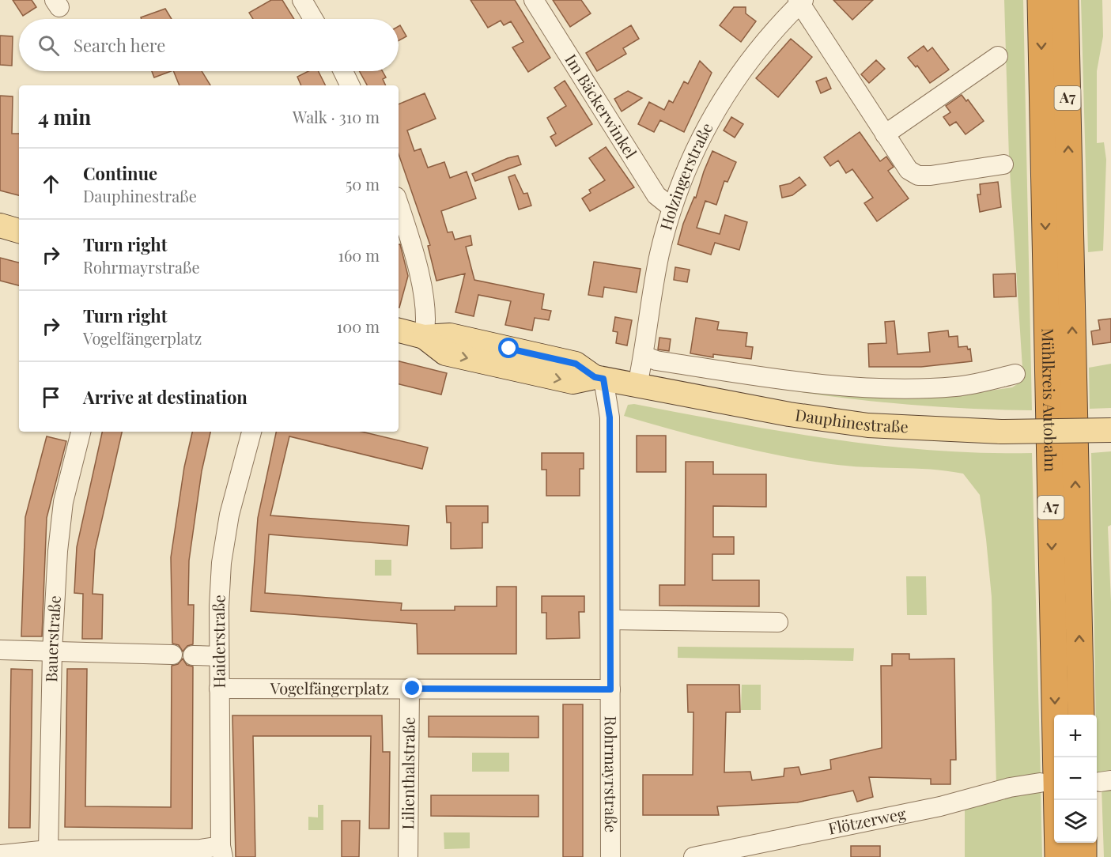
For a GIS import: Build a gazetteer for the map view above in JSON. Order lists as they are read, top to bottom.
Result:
{
  "streets": {
    "highway": ["A7", "Mühlkreis Autobahn"],
    "main road": ["Dauphinestraße"],
    "street": [
      "Im Bäckerwinkel",
      "Holzingerstraße",
      "Bauerstraße",
      "Haiderstraße",
      "Vogelfängerplatz",
      "Lilienthalstraße",
      "Rohrmayrstraße",
      "Flötzerweg"
    ]
  },
  "crossings": [
    ["Im Bäckerwinkel", "Holzingerstraße"],
    ["Holzingerstraße", "Dauphinestraße"],
    ["Dauphinestraße", "Rohrmayrstraße"],
    ["Haiderstraße", "Vogelfängerplatz"],
    ["Vogelfängerplatz", "Lilienthalstraße"],
    ["Vogelfängerplatz", "Rohrmayrstraße"]
  ],
  "page": {
    "search": "Search here",
    "heading": ["4 min", "Walk · 310 m"],
    "list": [
      ["Continue", "Dauphinestraße", "50 m"],
      ["Turn right", "Rohrmayrstraße", "160 m"],
      ["Turn right", "Vogelfängerplatz", "100 m"],
      "Arrive at destination"
    ],
    "map_buttons": ["+", "−"]
  }
}
